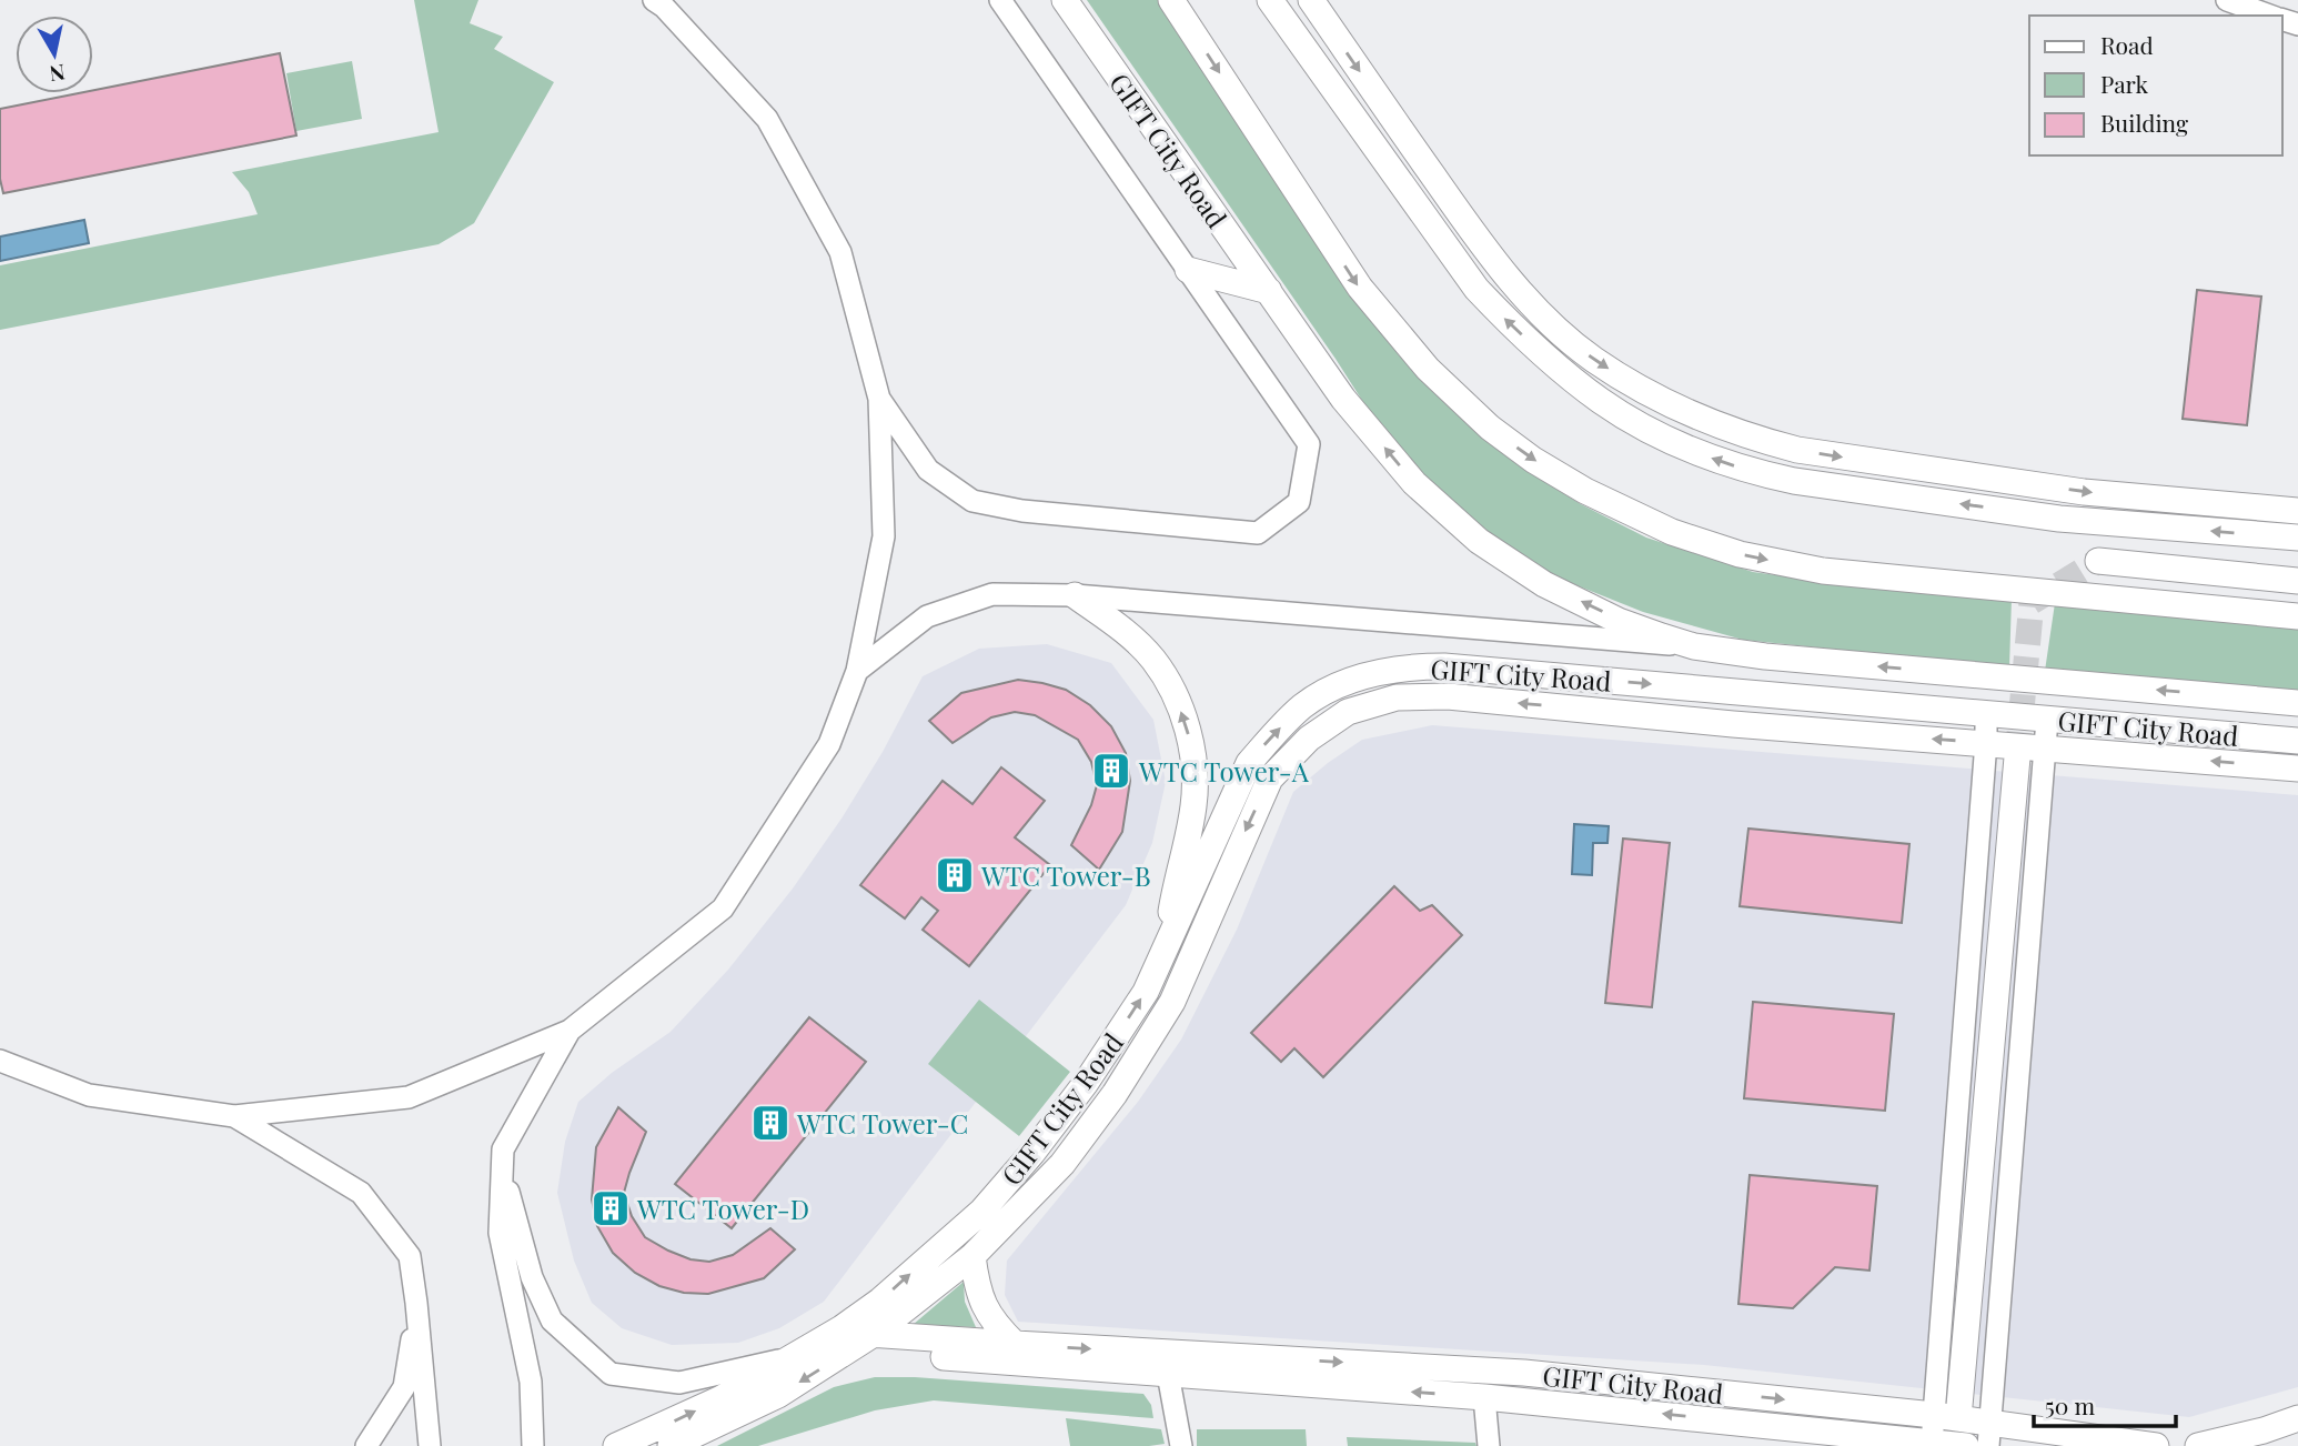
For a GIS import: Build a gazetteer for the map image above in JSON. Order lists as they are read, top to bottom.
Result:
{
  "streets": {
    "street": ["GIFT City Road"]
  },
  "places": {
    "building": [
      "WTC Tower-A",
      "WTC Tower-B",
      "WTC Tower-C",
      "WTC Tower-D"
    ]
  },
  "legend": ["Road", "Park", "Building"],
  "scale_bar": "50 m",
  "north": "bottom"
}
